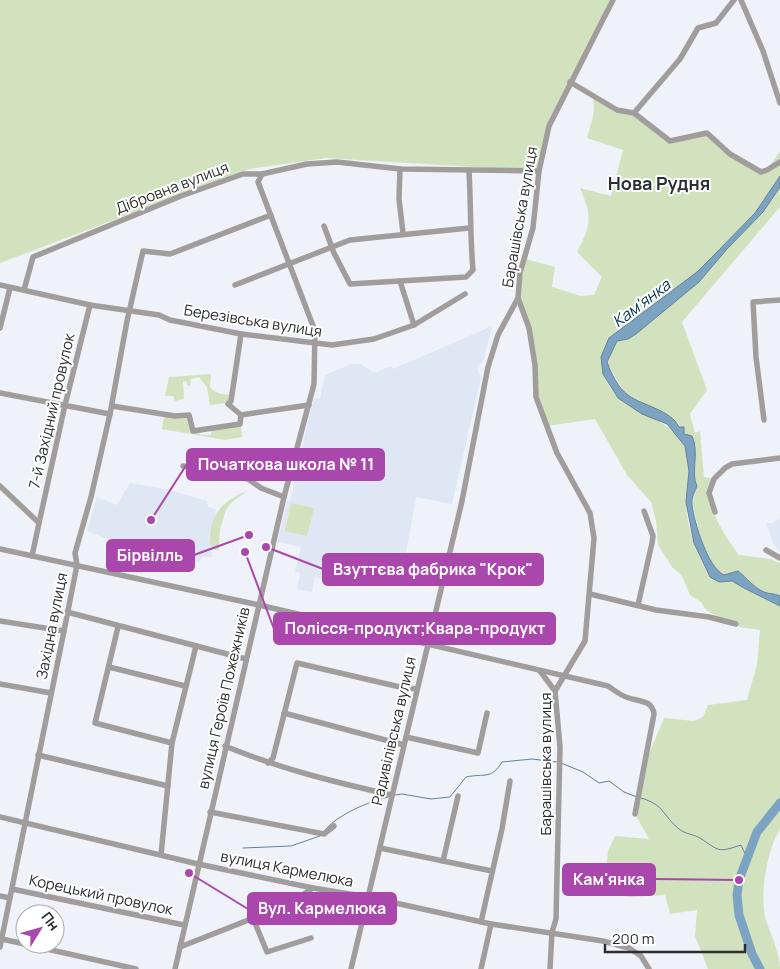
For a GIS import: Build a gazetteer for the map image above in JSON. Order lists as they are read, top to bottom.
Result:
{
  "streets": {
    "street": [
      "Дібровна вулиця",
      "Барашівська вулиця",
      "Березівська вулиця",
      "7-й Західний провулок",
      "Західна вулиця",
      "вулиця Героїв Пожежників",
      "Радивілівська вулиця",
      "вулиця Кармелюка",
      "Корецький провулок"
    ]
  },
  "crossings": [
    ["Дібровна вулиця", "Барашівська вулиця"],
    ["Дібровна вулиця", "Березівська вулиця"],
    ["Дібровна вулиця", "вулиця Героїв Пожежників"],
    ["Барашівська вулиця", "Радивілівська вулиця"],
    ["Барашівська вулиця", "вулиця Кармелюка"],
    ["Березівська вулиця", "7-й Західний провулок"],
    ["Березівська вулиця", "Західна вулиця"],
    ["Березівська вулиця", "вулиця Героїв Пожежників"],
    ["Західна вулиця", "вулиця Героїв Пожежників"],
    ["Західна вулиця", "вулиця Кармелюка"],
    ["Західна вулиця", "Корецький провулок"],
    ["вулиця Героїв Пожежників", "вулиця Кармелюка"],
    ["вулиця Героїв Пожежників", "Корецький провулок"],
    ["Радивілівська вулиця", "вулиця Кармелюка"]
  ],
  "districts": ["Нова Рудня"],
  "water": ["Кам'янка"],
  "places": [
    "Початкова школа № 11",
    "Бірвілль",
    "Взуттєва фабрика \"Крок\"",
    "Полісся-продукт;Квара-продукт",
    "Вул. Кармелюка",
    "Кам'янка"
  ],
  "scale_bar": "200 m",
  "north": "top right"
}
